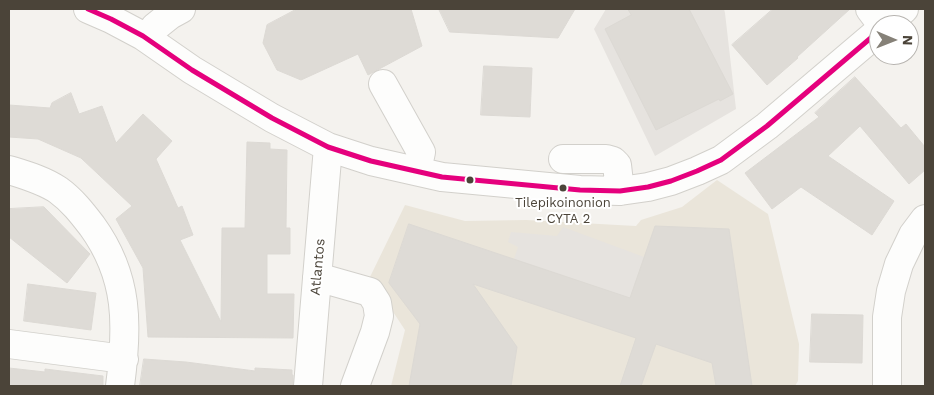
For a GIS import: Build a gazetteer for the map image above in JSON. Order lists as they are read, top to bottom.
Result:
{
  "streets": {
    "street": ["Atlantos"]
  },
  "places": ["Tilepikoinonion - CYTA 2"],
  "north": "right"
}
